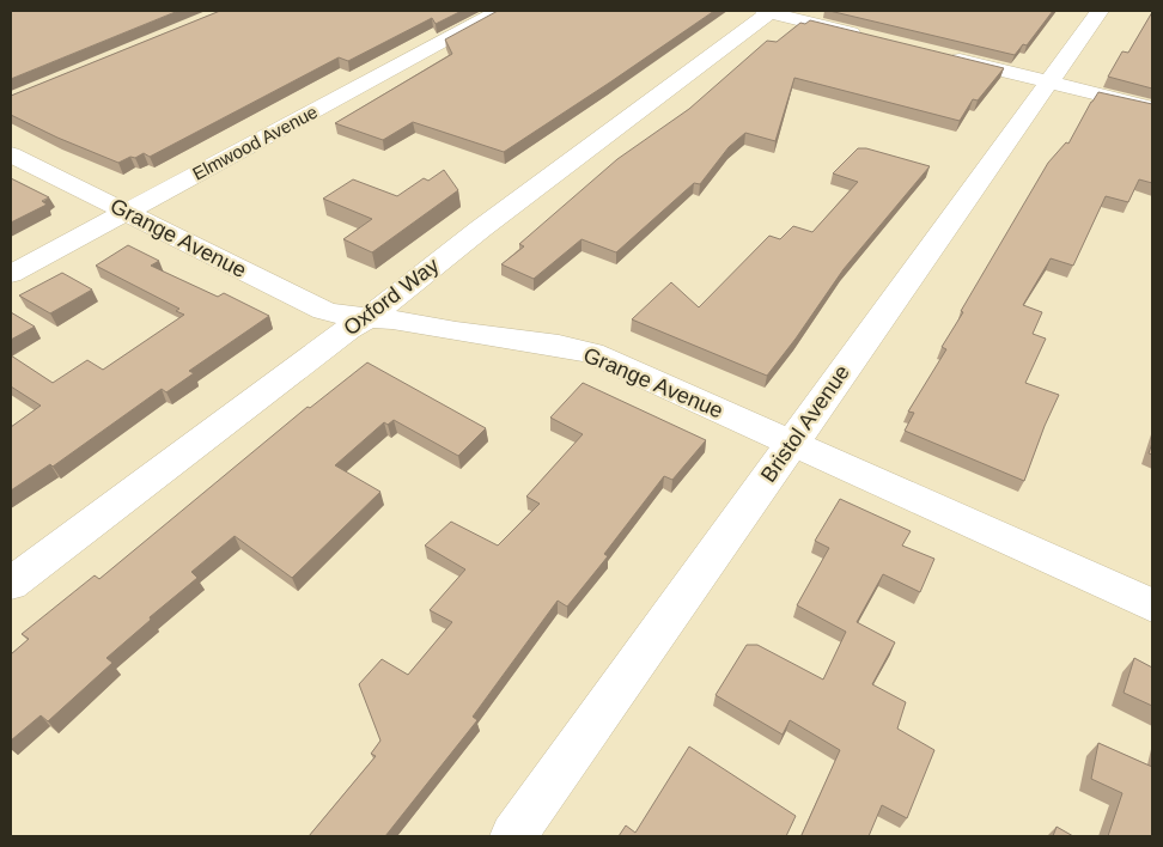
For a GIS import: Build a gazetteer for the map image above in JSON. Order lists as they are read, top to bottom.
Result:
{
  "streets": {
    "street": [
      "Elmwood Avenue",
      "Grange Avenue",
      "Oxford Way",
      "Bristol Avenue"
    ]
  },
  "crossings": [
    ["Elmwood Avenue", "Grange Avenue"],
    ["Grange Avenue", "Oxford Way"],
    ["Grange Avenue", "Bristol Avenue"]
  ]
}
